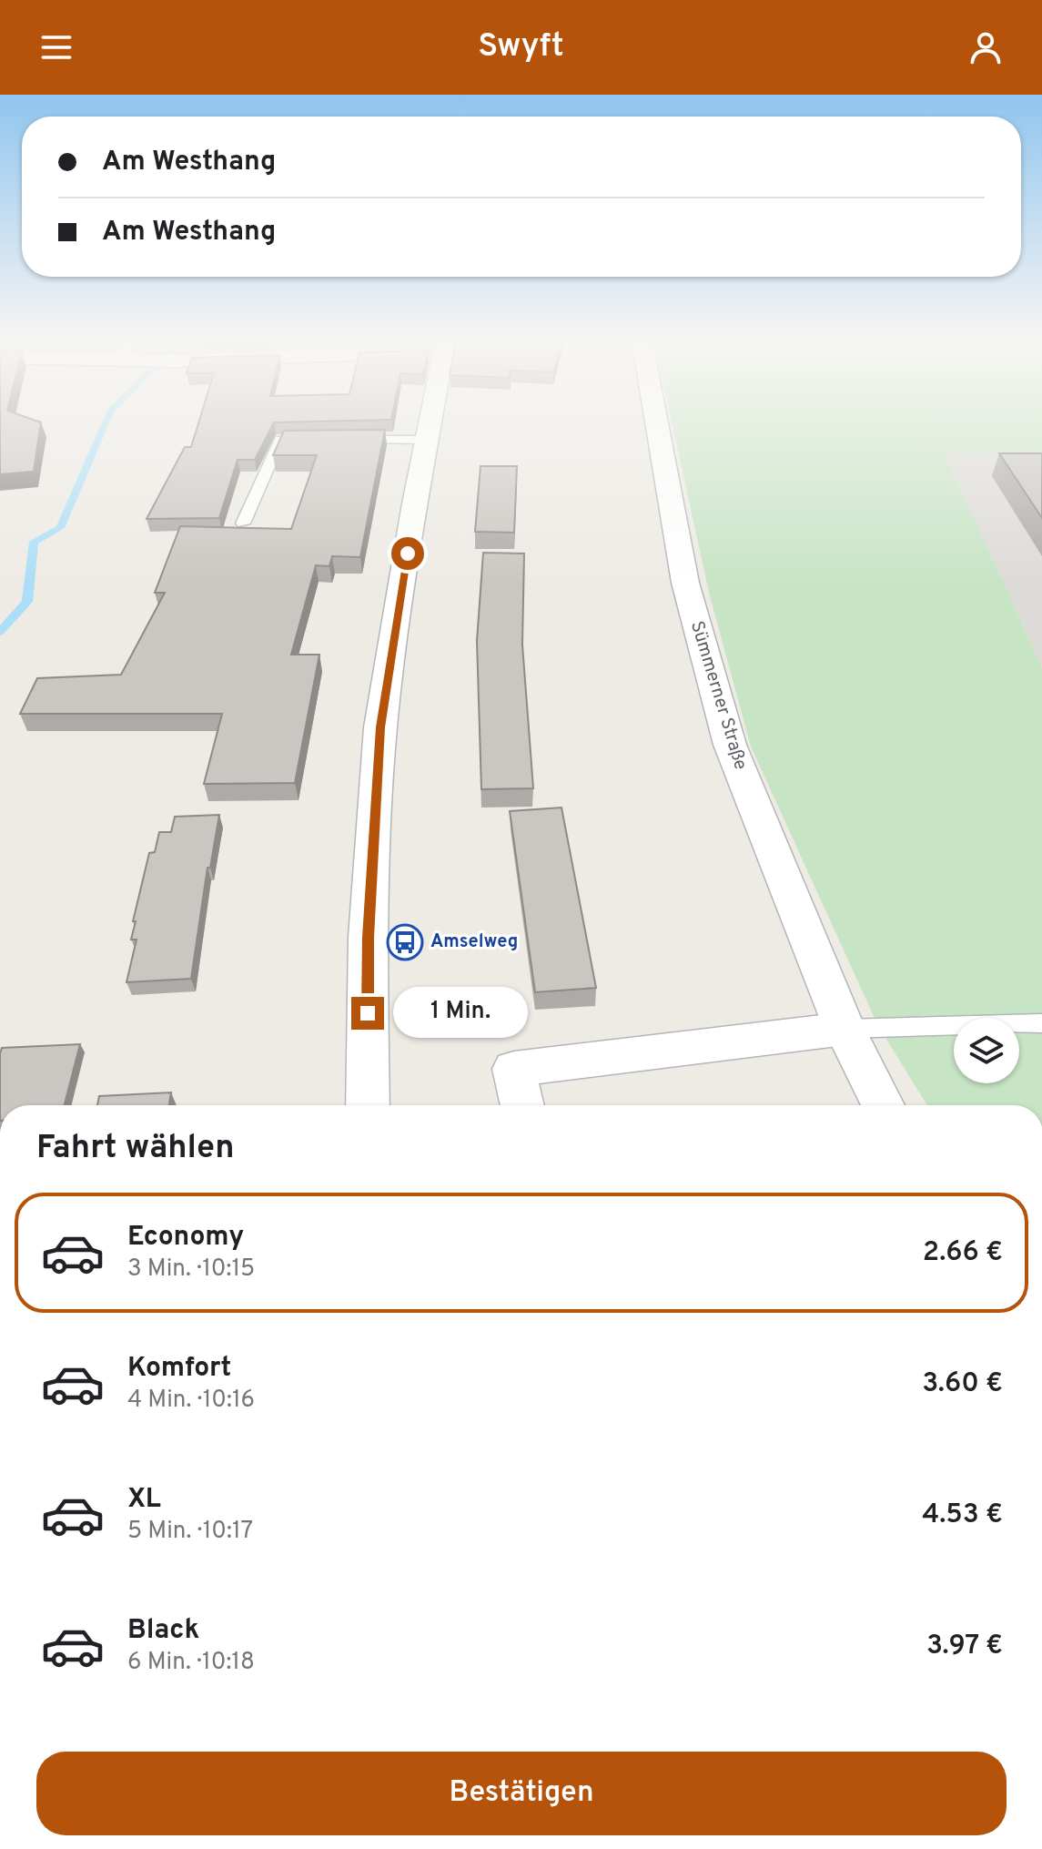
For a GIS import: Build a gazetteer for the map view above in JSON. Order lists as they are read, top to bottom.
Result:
{
  "streets": {
    "street": ["Sümmerner Straße"]
  },
  "places": {
    "bus stop": ["Amselweg"]
  },
  "page": {
    "header": "Swyft",
    "banner": ["Am Westhang", "Am Westhang"],
    "bubble": "1 Min.",
    "heading": "Fahrt wählen",
    "list": [
      {
        "name": "Economy",
        "note": "3 Min. · 10:15",
        "value": "2.66 €"
      },
      {
        "name": "Komfort",
        "note": "4 Min. · 10:16",
        "value": "3.60 €"
      },
      {
        "name": "XL",
        "note": "5 Min. · 10:17",
        "value": "4.53 €"
      },
      {
        "name": "Black",
        "note": "6 Min. · 10:18",
        "value": "3.97 €"
      }
    ],
    "buttons": "Bestätigen"
  }
}
